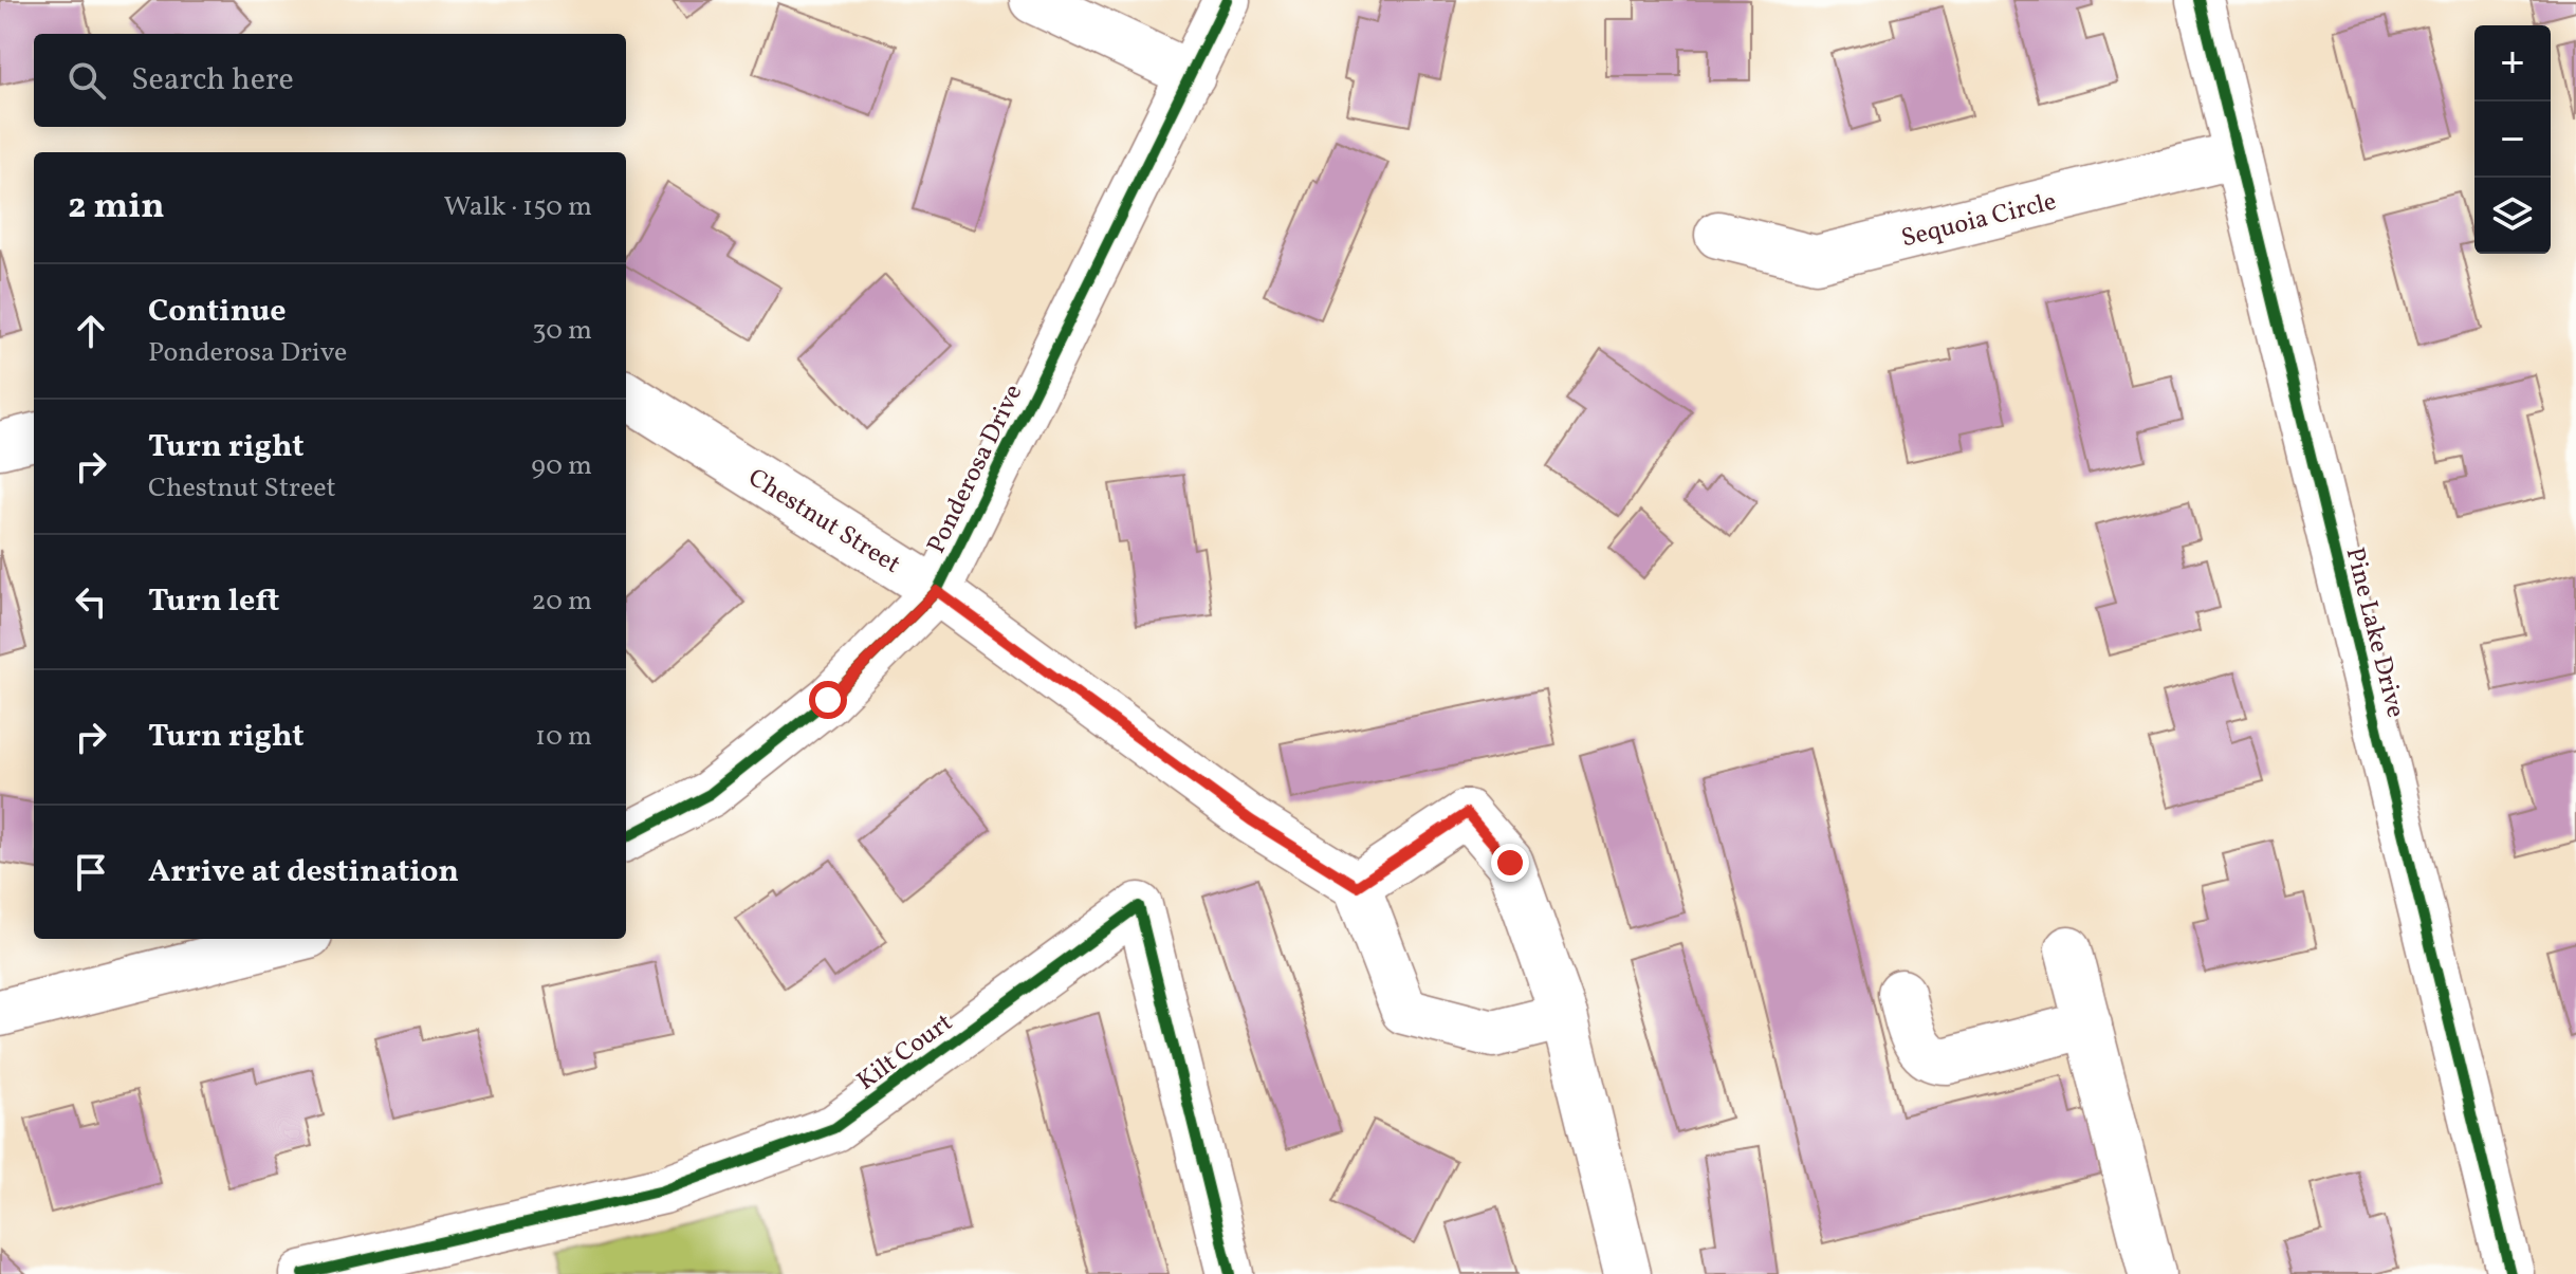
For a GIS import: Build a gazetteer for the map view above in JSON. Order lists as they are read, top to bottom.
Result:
{
  "streets": {
    "street": [
      "Sequoia Circle",
      "Ponderosa Drive",
      "Chestnut Street",
      "Pine Lake Drive",
      "Kilt Court"
    ]
  },
  "crossings": [
    ["Sequoia Circle", "Pine Lake Drive"],
    ["Ponderosa Drive", "Chestnut Street"]
  ],
  "page": {
    "map_buttons": ["+", "−"],
    "search": "Search here",
    "heading": ["2 min", "Walk · 150 m"],
    "list": [
      ["Continue", "Ponderosa Drive", "30 m"],
      ["Turn right", "Chestnut Street", "90 m"],
      ["Turn left", "20 m"],
      ["Turn right", "10 m"],
      "Arrive at destination"
    ]
  }
}
